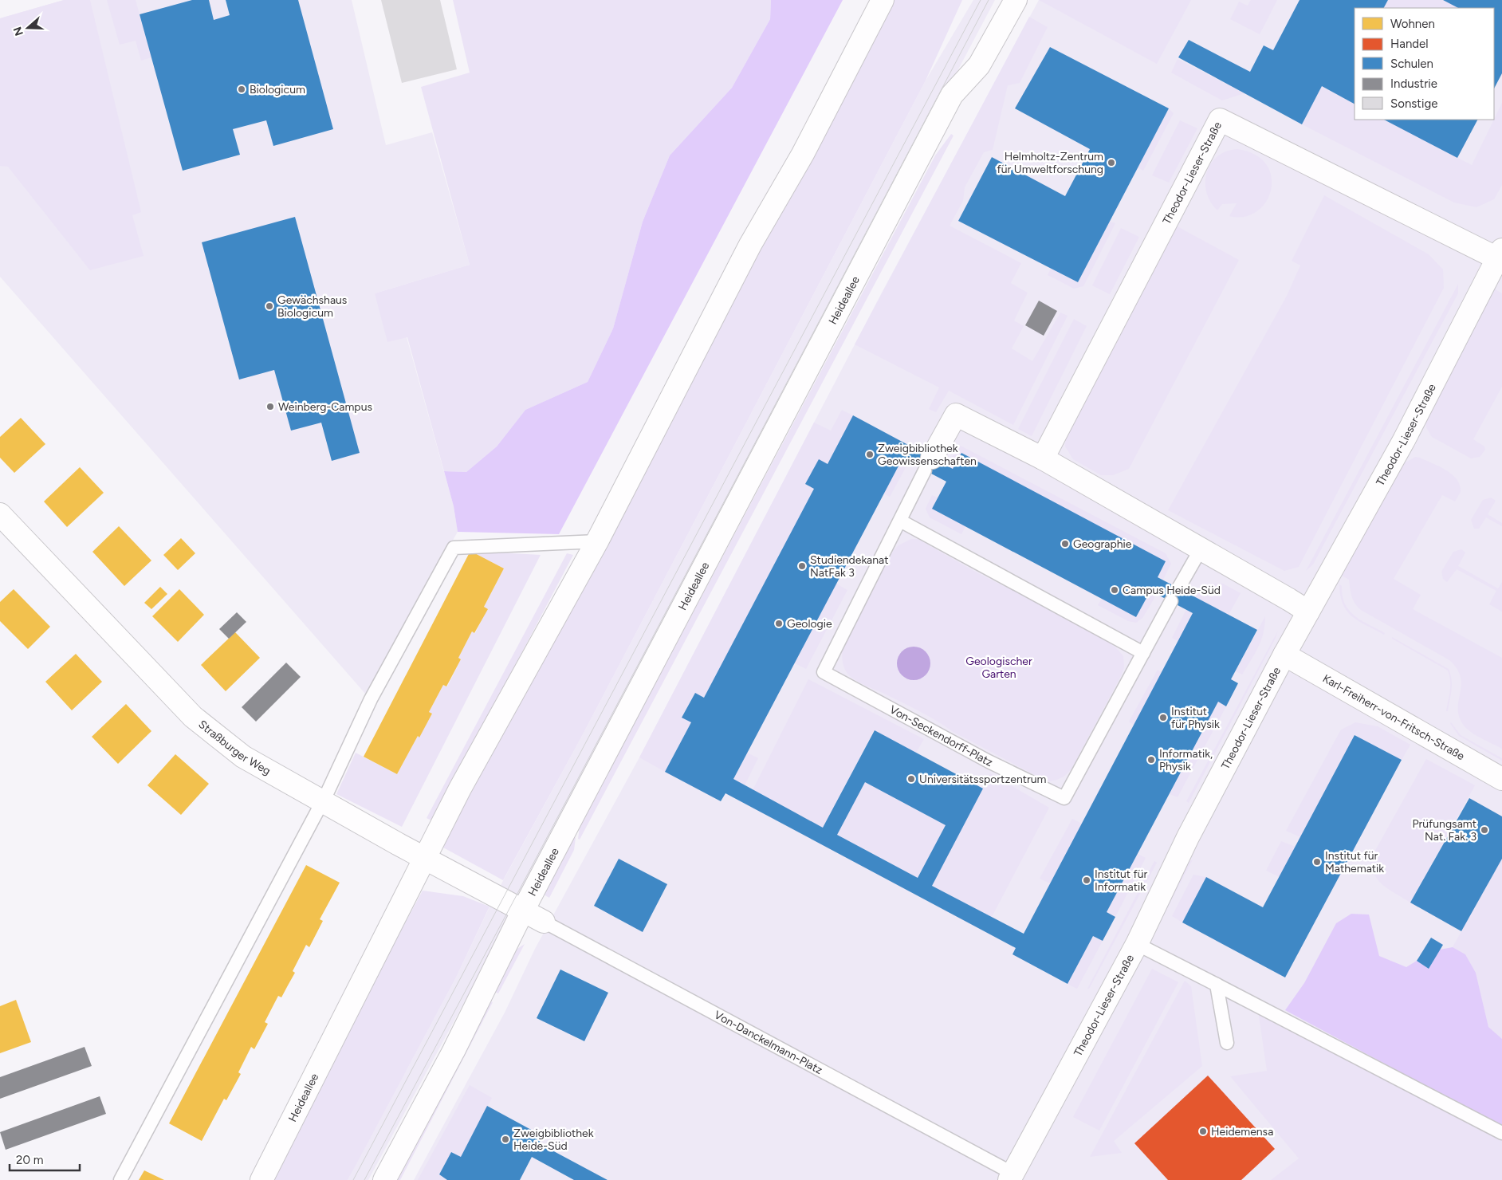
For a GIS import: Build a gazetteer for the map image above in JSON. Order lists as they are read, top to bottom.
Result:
{
  "streets": {
    "street": [
      "Theodor-Lieser-Straße",
      "Heideallee",
      "Karl-Freiherr-von-Fritsch-Straße",
      "Von-Seckendorff-Platz",
      "Straßburger Weg",
      "Von-Danckelmann-Platz"
    ]
  },
  "crossings": [
    ["Theodor-Lieser-Straße", "Karl-Freiherr-von-Fritsch-Straße"],
    ["Theodor-Lieser-Straße", "Von-Seckendorff-Platz"],
    ["Theodor-Lieser-Straße", "Von-Danckelmann-Platz"],
    ["Heideallee", "Straßburger Weg"],
    ["Heideallee", "Von-Danckelmann-Platz"],
    ["Straßburger Weg", "Von-Danckelmann-Platz"]
  ],
  "parks": ["Geologischer Garten"],
  "places": [
    "Biologicum",
    "Helmholtz-Zentrum für Umweltforschung",
    "Gewächshaus Biologicum",
    "Weinberg-Campus",
    "Zweigbibliothek Geowissenschaften",
    "Geographie",
    "Studiendekanat NatFak 3",
    "Campus Heide-Süd",
    "Geologie",
    "Institut für Physik",
    "Informatik, Physik",
    "Universitätssportzentrum",
    "Prüfungsamt Nat. Fak. 3",
    "Institut für Mathematik",
    "Institut für Informatik",
    "Heidemensa",
    "Zweigbibliothek Heide-Süd"
  ],
  "legend": [
    "Wohnen",
    "Handel",
    "Schulen",
    "Industrie",
    "Sonstige"
  ],
  "scale_bar": "20 m",
  "north": "left"
}
